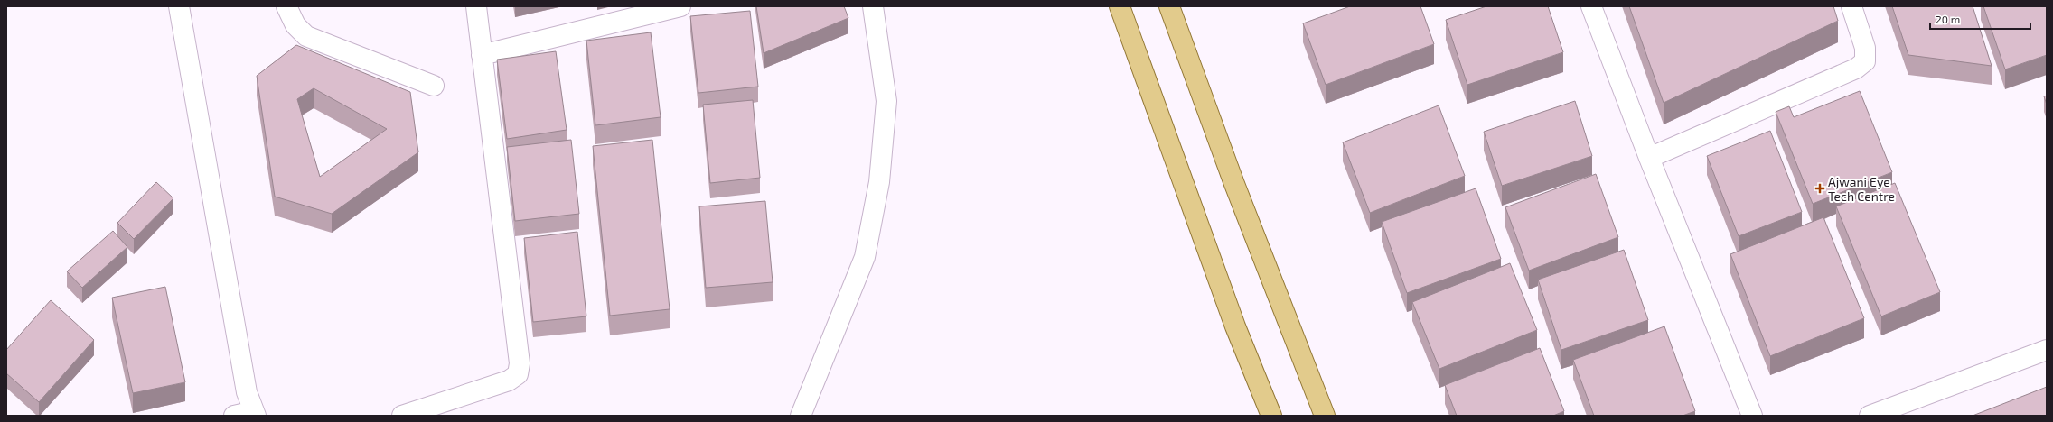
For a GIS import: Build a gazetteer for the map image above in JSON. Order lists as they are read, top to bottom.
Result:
{
  "places": {
    "health": ["Ajwani Eye Tech Centre"]
  },
  "scale_bar": "20 m"
}
